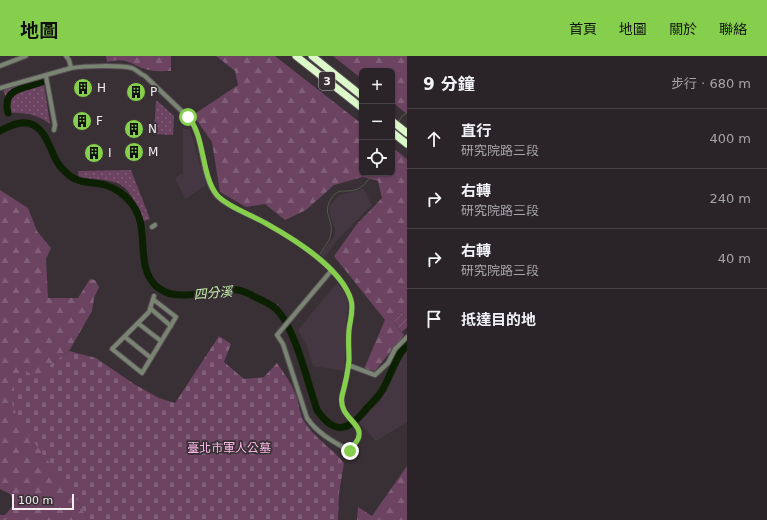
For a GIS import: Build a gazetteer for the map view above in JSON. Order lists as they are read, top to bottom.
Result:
{
  "streets": {
    "highway": ["3"]
  },
  "water": ["四分溪"],
  "parks": ["臺北市軍人公墓"],
  "places": {
    "building": [
      "H",
      "P",
      "F",
      "N",
      "M",
      "I"
    ]
  },
  "scale_bar": "100 m",
  "page": {
    "header": "地圖",
    "nav": [
      "首頁",
      "地圖",
      "關於",
      "聯絡"
    ],
    "heading": ["9 分鐘", "步行 · 680 m"],
    "map_buttons": ["+", "−"],
    "list": [
      ["直行", "研究院路三段", "400 m"],
      ["右轉", "研究院路三段", "240 m"],
      ["右轉", "研究院路三段", "40 m"],
      "抵達目的地"
    ],
    "scale": "100 m"
  }
}
